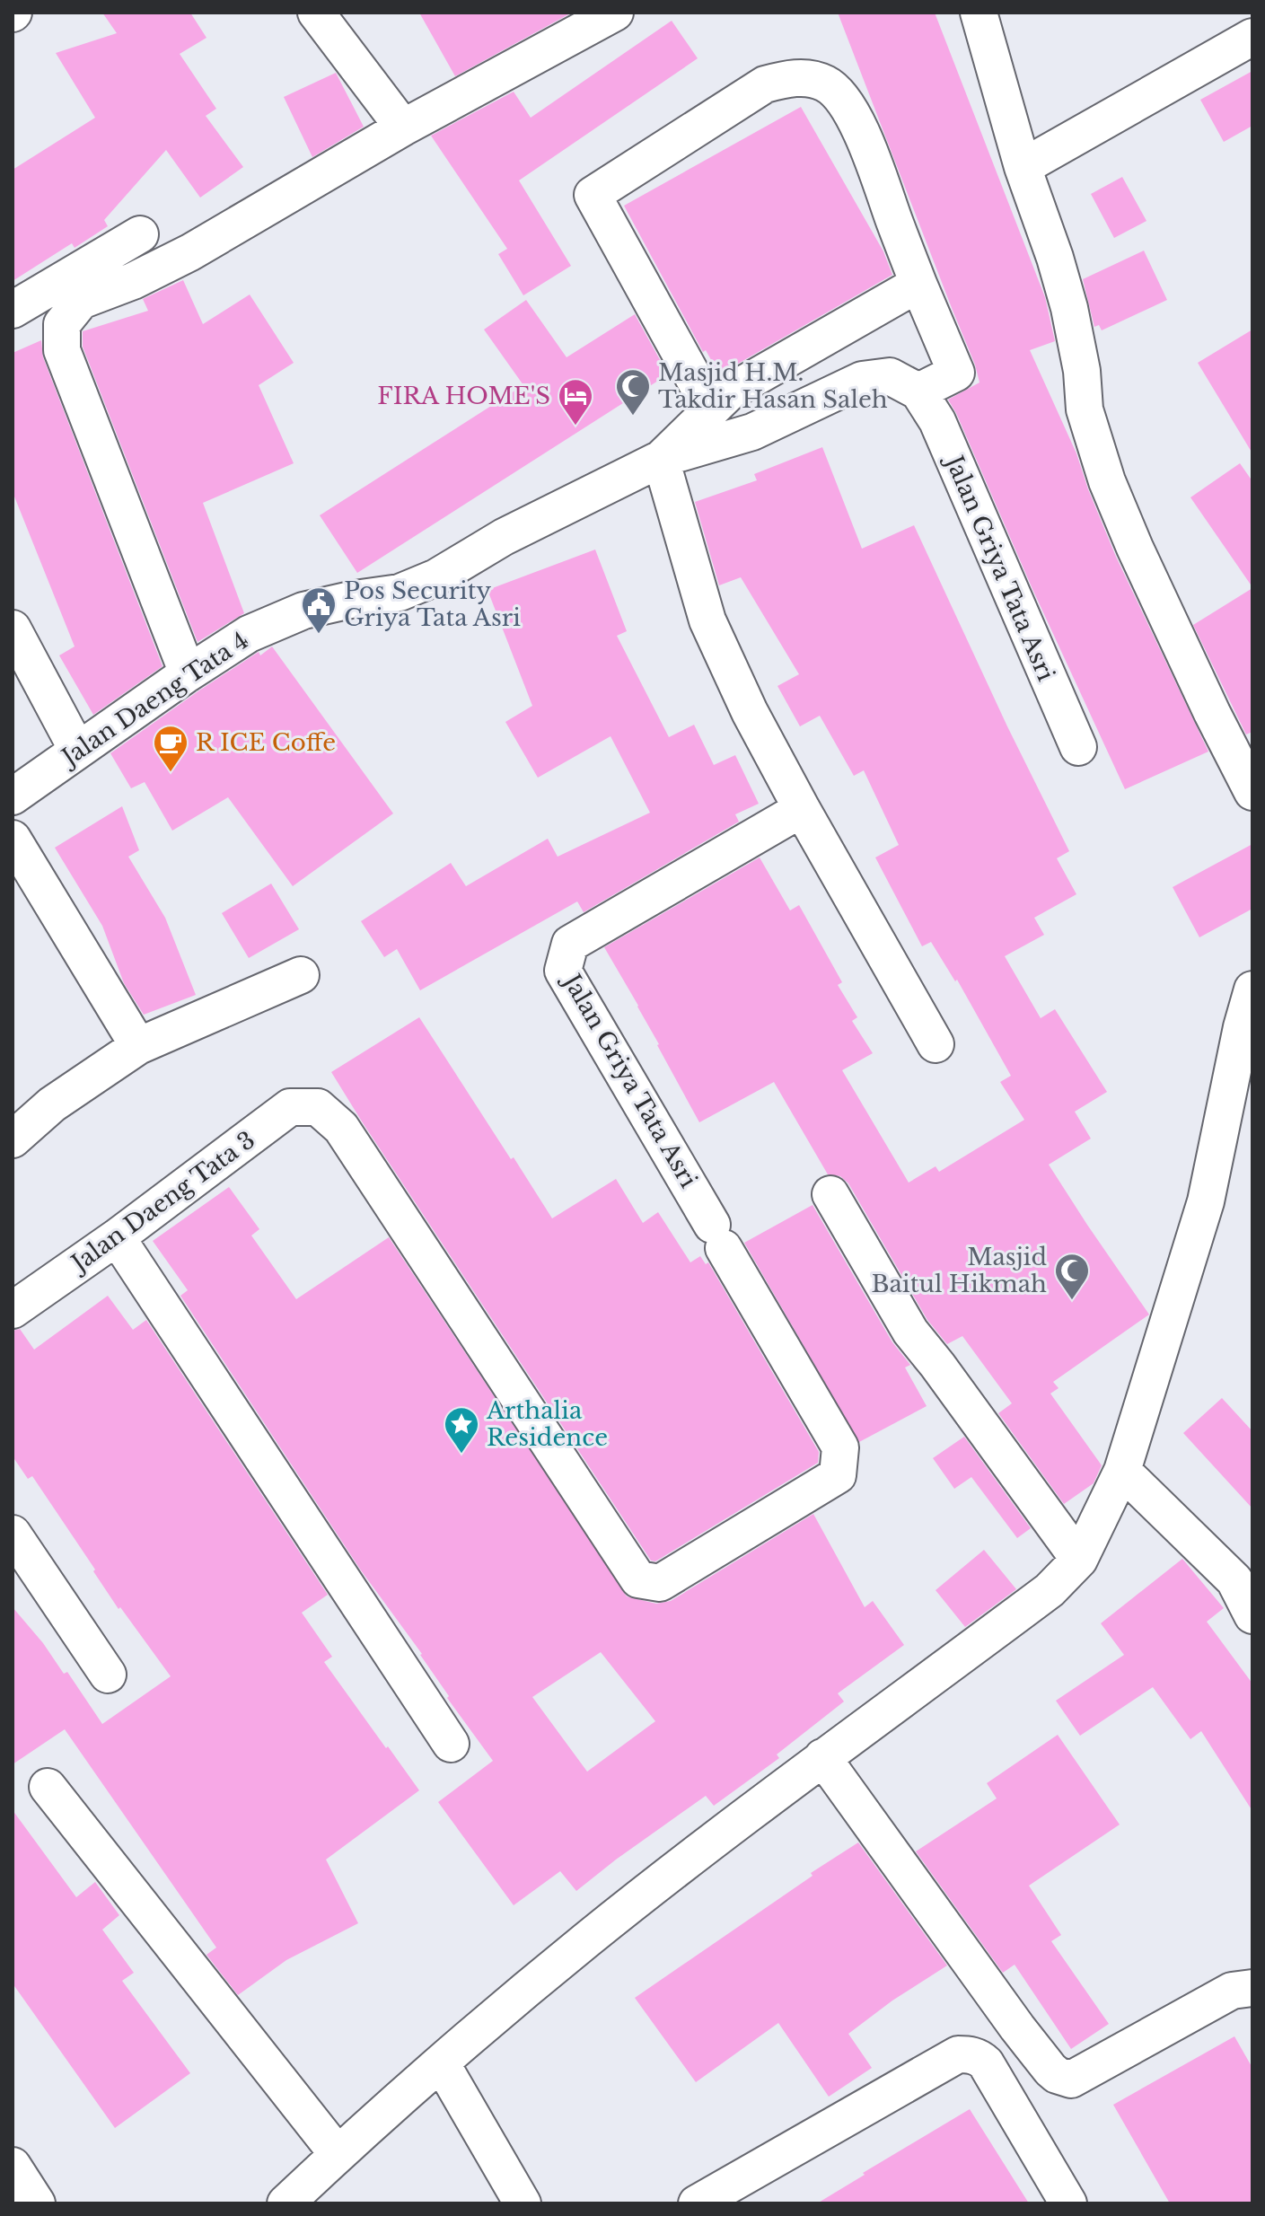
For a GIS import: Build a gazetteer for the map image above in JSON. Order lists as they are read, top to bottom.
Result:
{
  "streets": {
    "street": ["Jalan Griya Tata Asri", "Jalan Daeng Tata 4", "Jalan Daeng Tata 3"]
  },
  "crossings": [
    ["Jalan Griya Tata Asri", "Jalan Daeng Tata 3"]
  ],
  "places": {
    "mosque": ["Masjid H.M. Takdir Hasan Saleh", "Masjid Baitul Hikmah"],
    "hotel": ["FIRA HOME'S"],
    "public building": ["Pos Security Griya Tata Asri"],
    "cafe": ["R ICE Coffe"],
    "place": ["Arthalia Residence"]
  }
}
